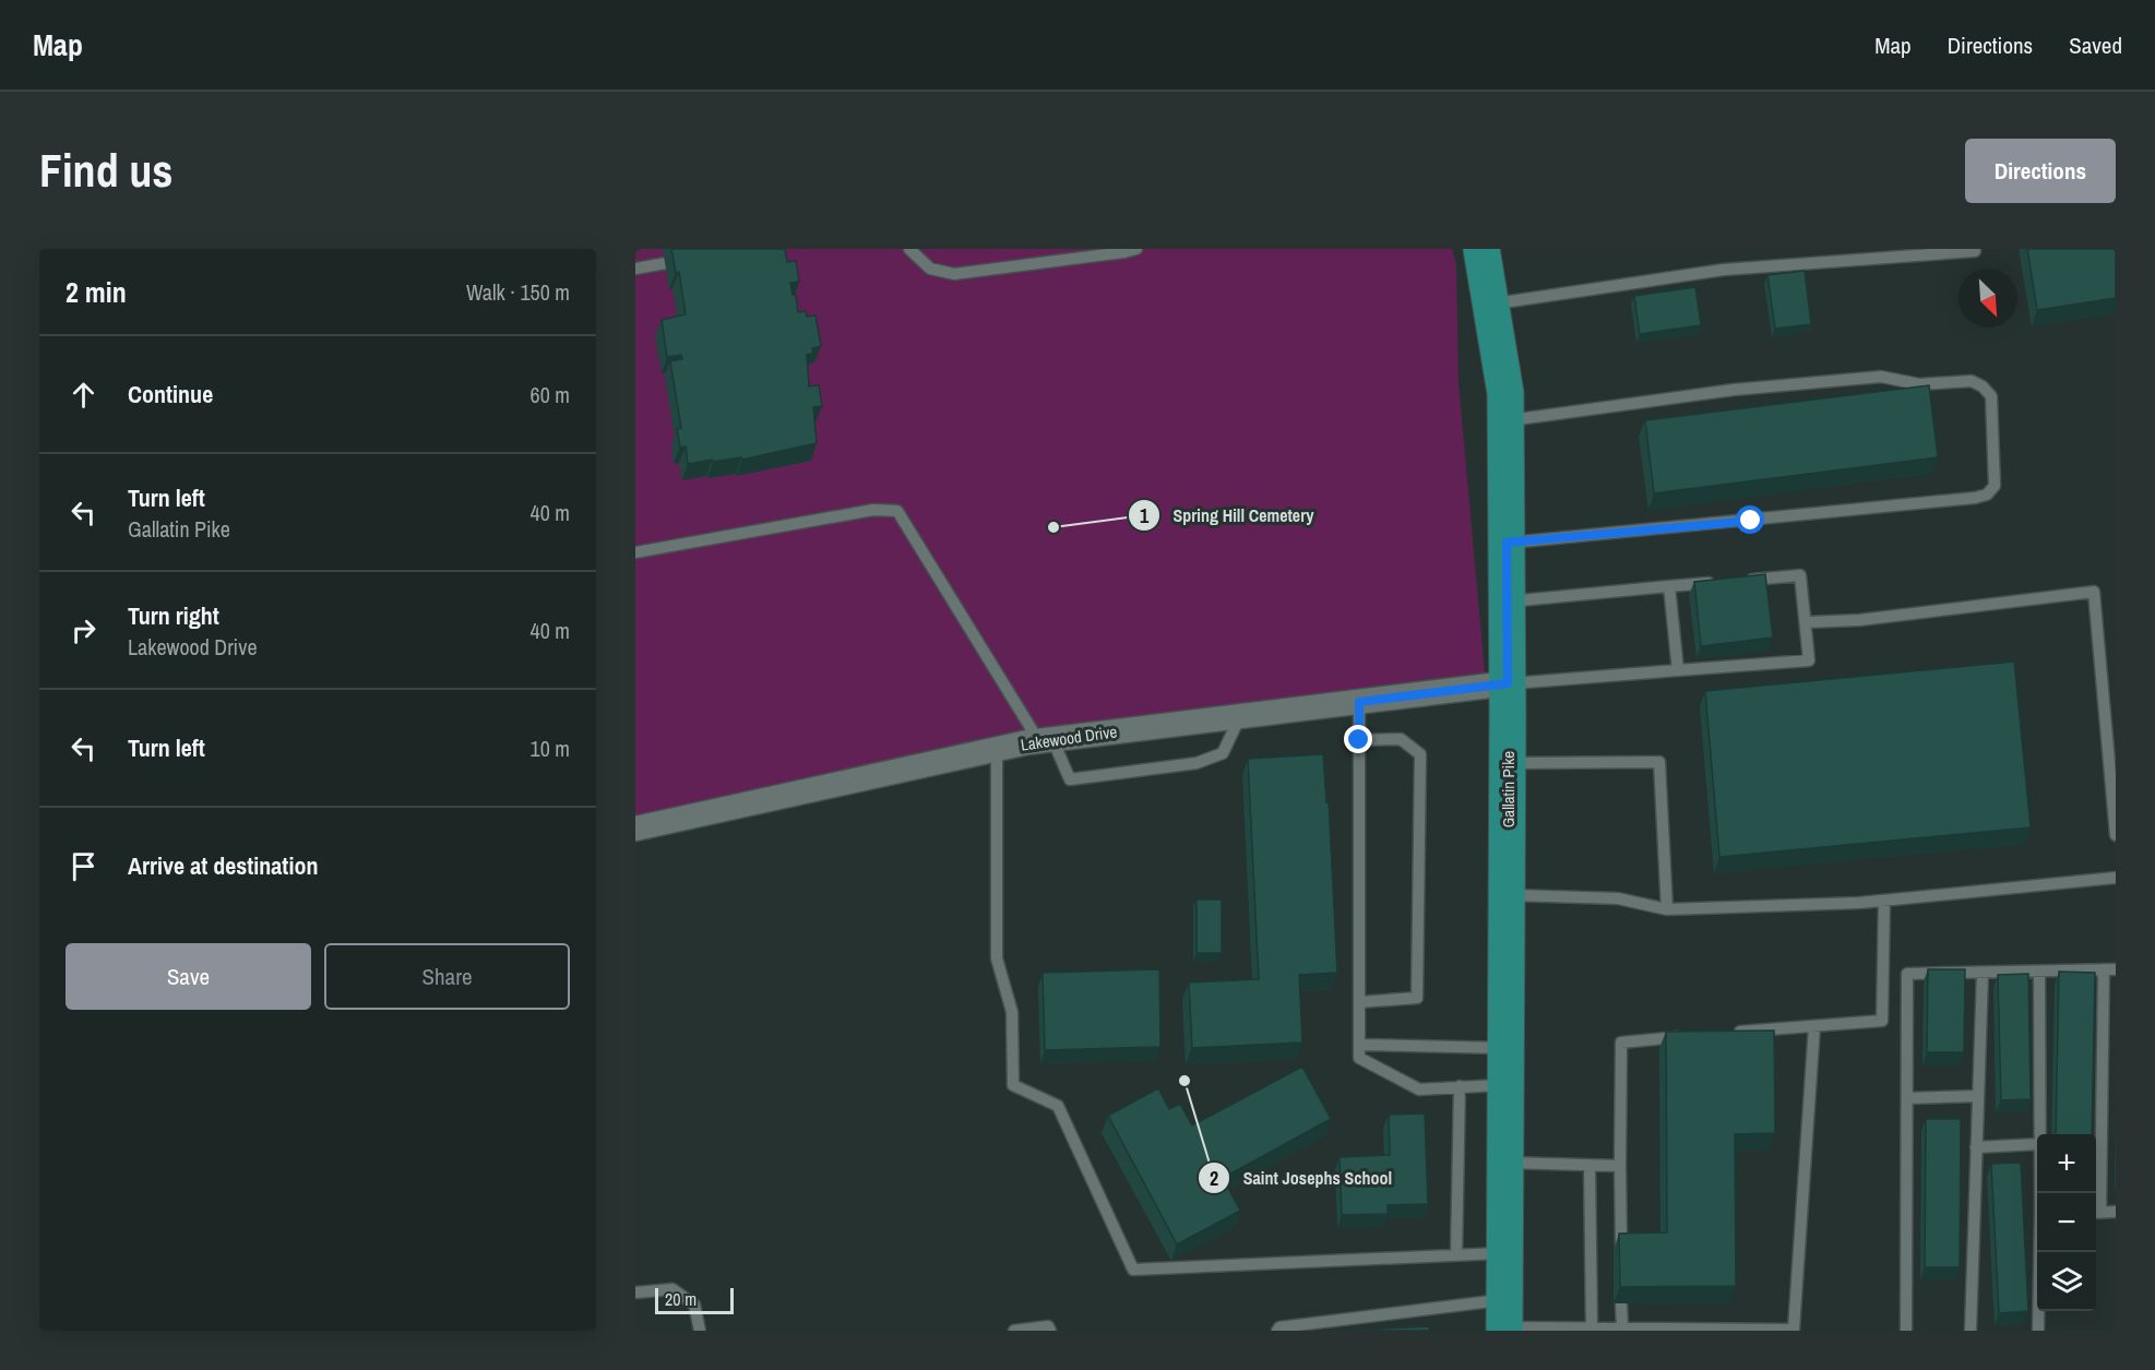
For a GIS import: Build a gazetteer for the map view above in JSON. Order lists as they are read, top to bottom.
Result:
{
  "streets": {
    "main road": ["Gallatin Pike"],
    "street": ["Lakewood Drive"]
  },
  "crossings": [
    ["Lakewood Drive", "Gallatin Pike"]
  ],
  "places": ["Spring Hill Cemetery", "Saint Josephs School"],
  "scale_bar": "20 m",
  "north": "bottom right",
  "page": {
    "header": "Map",
    "nav": ["Map", "Directions", "Saved"],
    "buttons": [
      "Directions",
      ["Save", "Share"]
    ],
    "title": "Find us",
    "heading": ["2 min", "Walk · 150 m"],
    "list": [
      ["Continue", "60 m"],
      ["Turn left", "Gallatin Pike", "40 m"],
      ["Turn right", "Lakewood Drive", "40 m"],
      ["Turn left", "10 m"],
      "Arrive at destination"
    ],
    "map_buttons": ["+", "−"],
    "scale": "20 m"
  }
}
